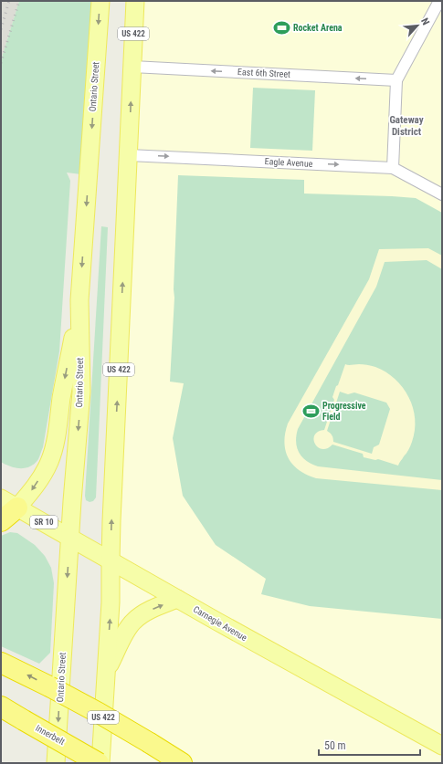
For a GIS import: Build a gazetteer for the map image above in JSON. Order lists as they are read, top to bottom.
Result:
{
  "streets": {
    "highway": ["Innerbelt"],
    "main road": [
      "US 422",
      "Ontario Street",
      "SR 10",
      "Carnegie Avenue"
    ],
    "street": ["East 6th Street", "Eagle Avenue"]
  },
  "crossings": [
    ["US 422", "East 6th Street"],
    ["US 422", "Eagle Avenue"],
    ["US 422", "Carnegie Avenue"],
    ["US 422", "Innerbelt"],
    ["Ontario Street", "Carnegie Avenue"]
  ],
  "one_way": ["East 6th Street", "Eagle Avenue"],
  "districts": ["Gateway District"],
  "places": {
    "sports": ["Rocket Arena", "Progressive Field"]
  },
  "scale_bar": "50 m",
  "north": "top right"
}
